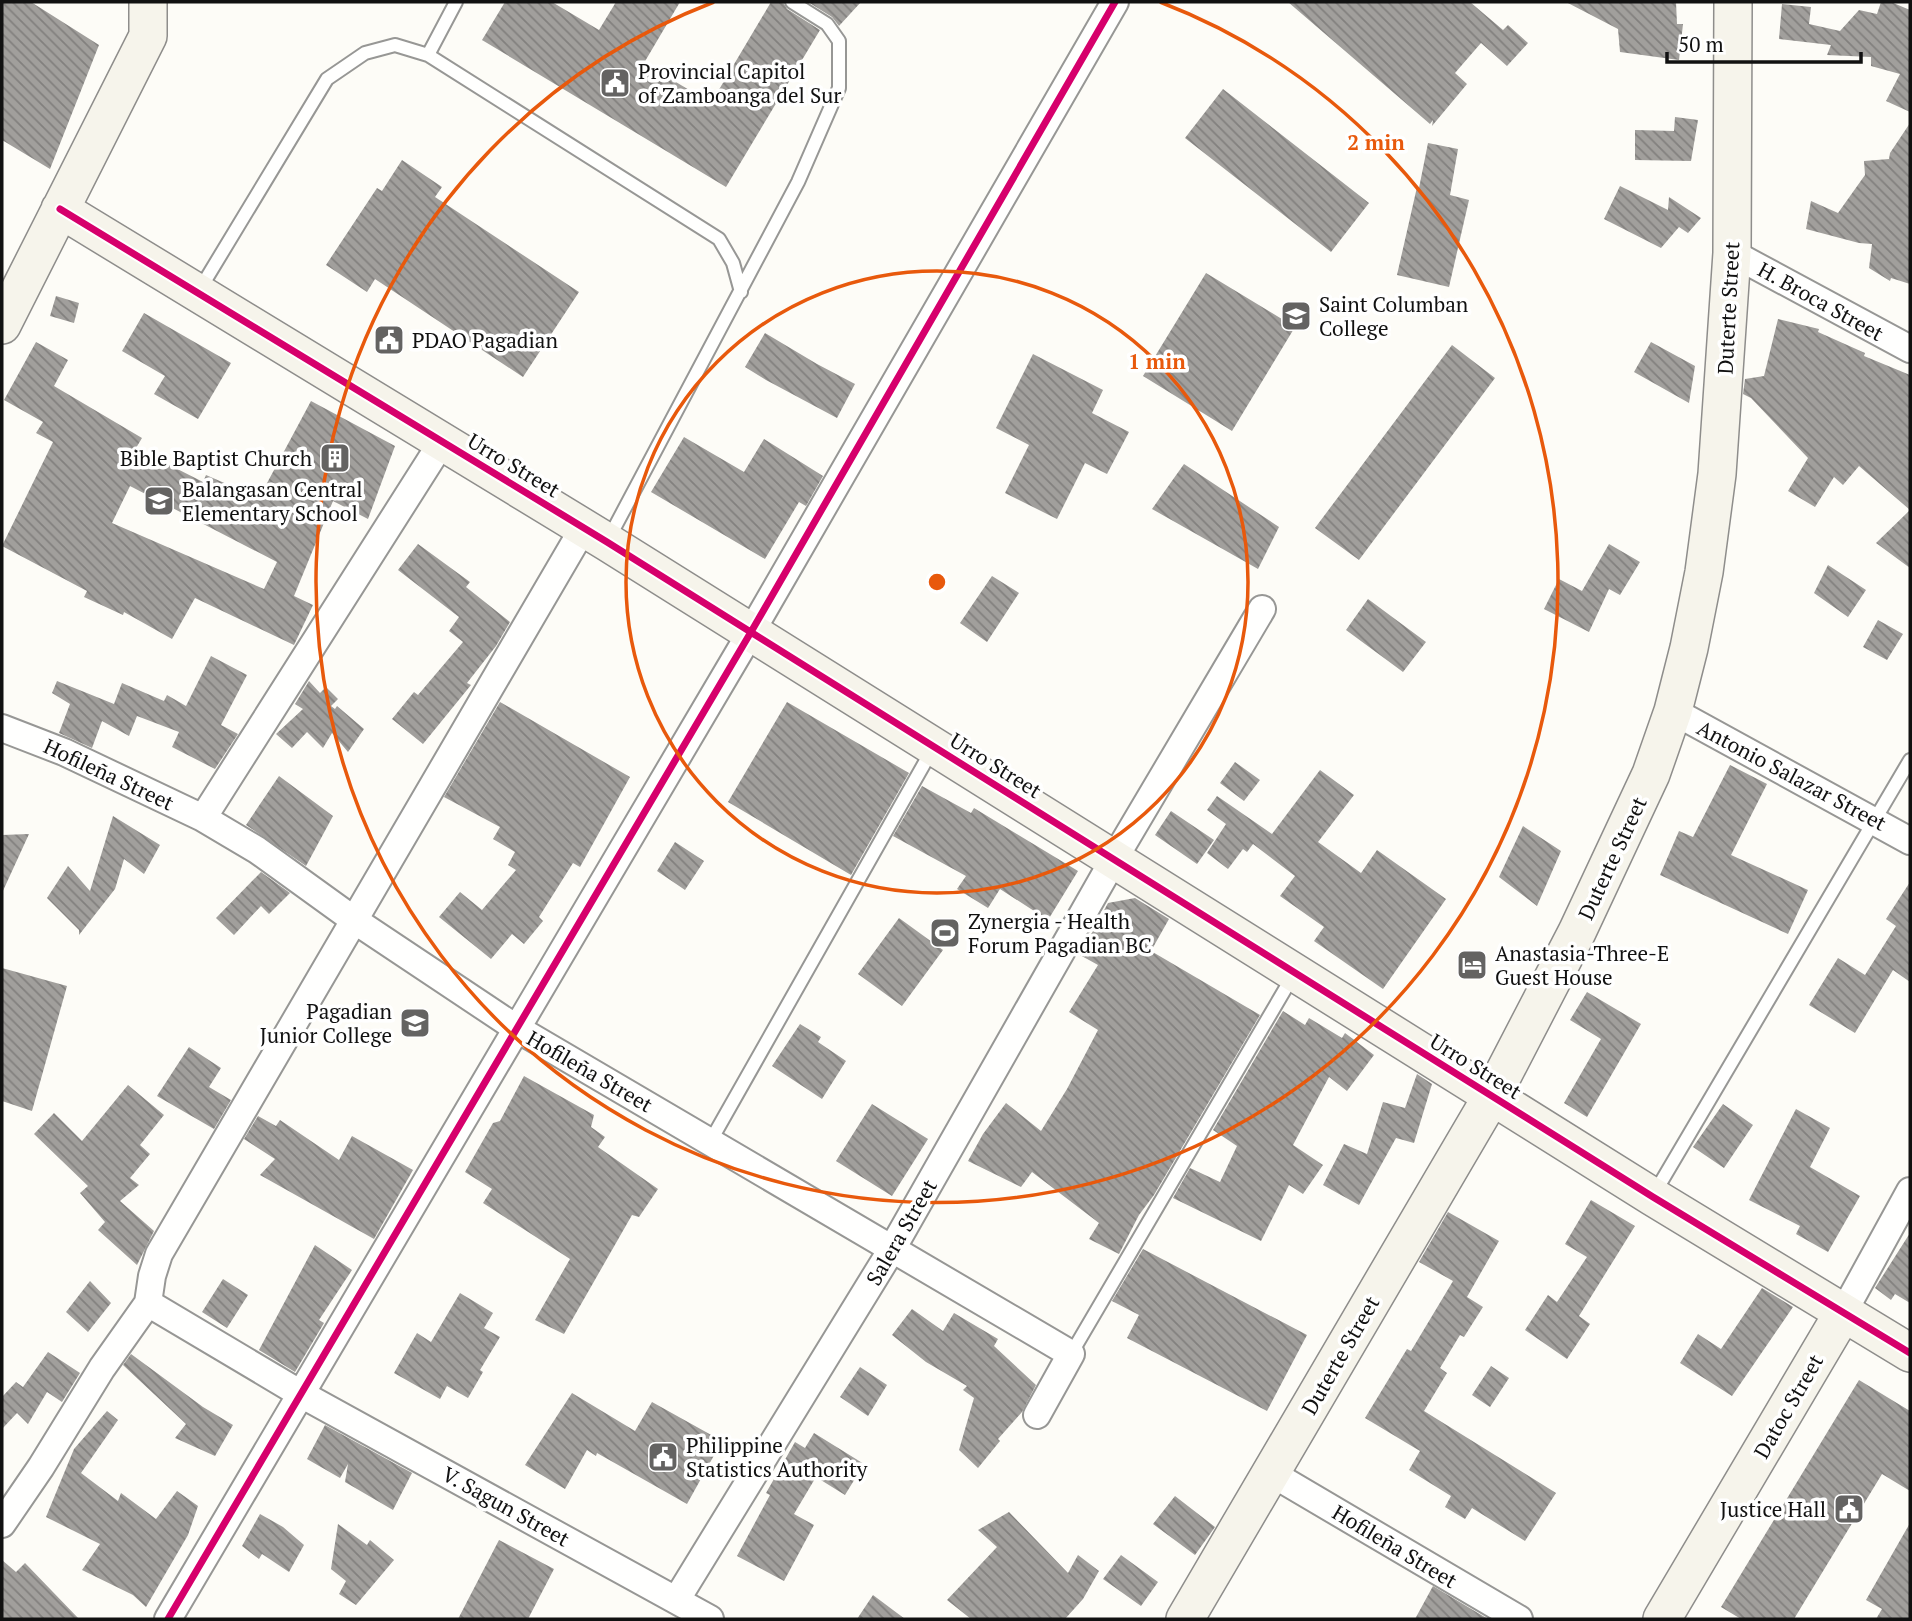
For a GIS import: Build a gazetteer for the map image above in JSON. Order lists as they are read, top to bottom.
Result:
{
  "streets": {
    "street": [
      "H. Broca Street",
      "Duterte Street",
      "Urro Street",
      "Hofileña Street",
      "Antonio Salazar Street",
      "Salera Street",
      "Datoc Street",
      "V. Sagun Street"
    ]
  },
  "crossings": [
    ["H. Broca Street", "Duterte Street"],
    ["Duterte Street", "Urro Street"],
    ["Duterte Street", "Hofileña Street"],
    ["Duterte Street", "Antonio Salazar Street"],
    ["Urro Street", "Salera Street"],
    ["Urro Street", "Datoc Street"],
    ["Hofileña Street", "Salera Street"],
    ["Salera Street", "V. Sagun Street"]
  ],
  "places": {
    "public building": [
      "Provincial Capitol of Zamboanga del Sur",
      "PDAO Pagadian",
      "Philippine Statistics Authority",
      "Justice Hall"
    ],
    "school or university": ["Saint Columban College", "Balangasan Central Elementary School", "Pagadian Junior College"],
    "building": ["Bible Baptist Church"],
    "sports": ["Zynergia - Health Forum Pagadian BC"],
    "hotel": ["Anastasia-Three-E Guest House"]
  },
  "scale_bar": "50 m",
  "rings": ["2 min", "1 min"]
}
